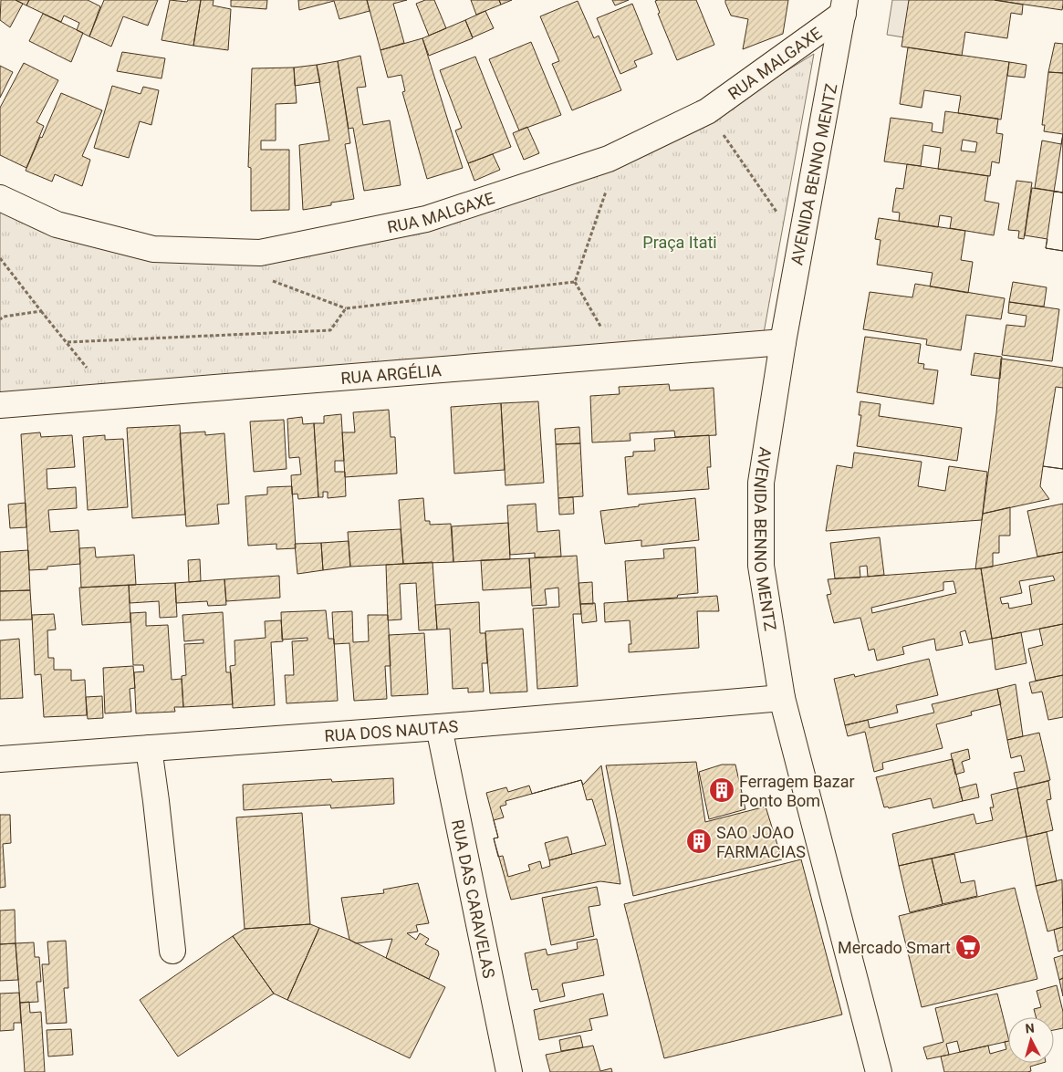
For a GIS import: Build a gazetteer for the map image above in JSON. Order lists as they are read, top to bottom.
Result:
{
  "streets": {
    "street": [
      "RUA MALGAXE",
      "AVENIDA BENNO MENTZ",
      "RUA ARGÉLIA",
      "RUA DOS NAUTAS",
      "RUA DAS CARAVELAS"
    ]
  },
  "crossings": [
    ["RUA MALGAXE", "AVENIDA BENNO MENTZ"],
    ["AVENIDA BENNO MENTZ", "RUA ARGÉLIA"],
    ["AVENIDA BENNO MENTZ", "RUA DOS NAUTAS"],
    ["RUA DOS NAUTAS", "RUA DAS CARAVELAS"]
  ],
  "parks": ["Praça Itati"],
  "places": {
    "building": ["Ferragem Bazar Ponto Bom", "SAO JOAO FARMACIAS"],
    "supermarket": ["Mercado Smart"]
  },
  "north": "top"
}
